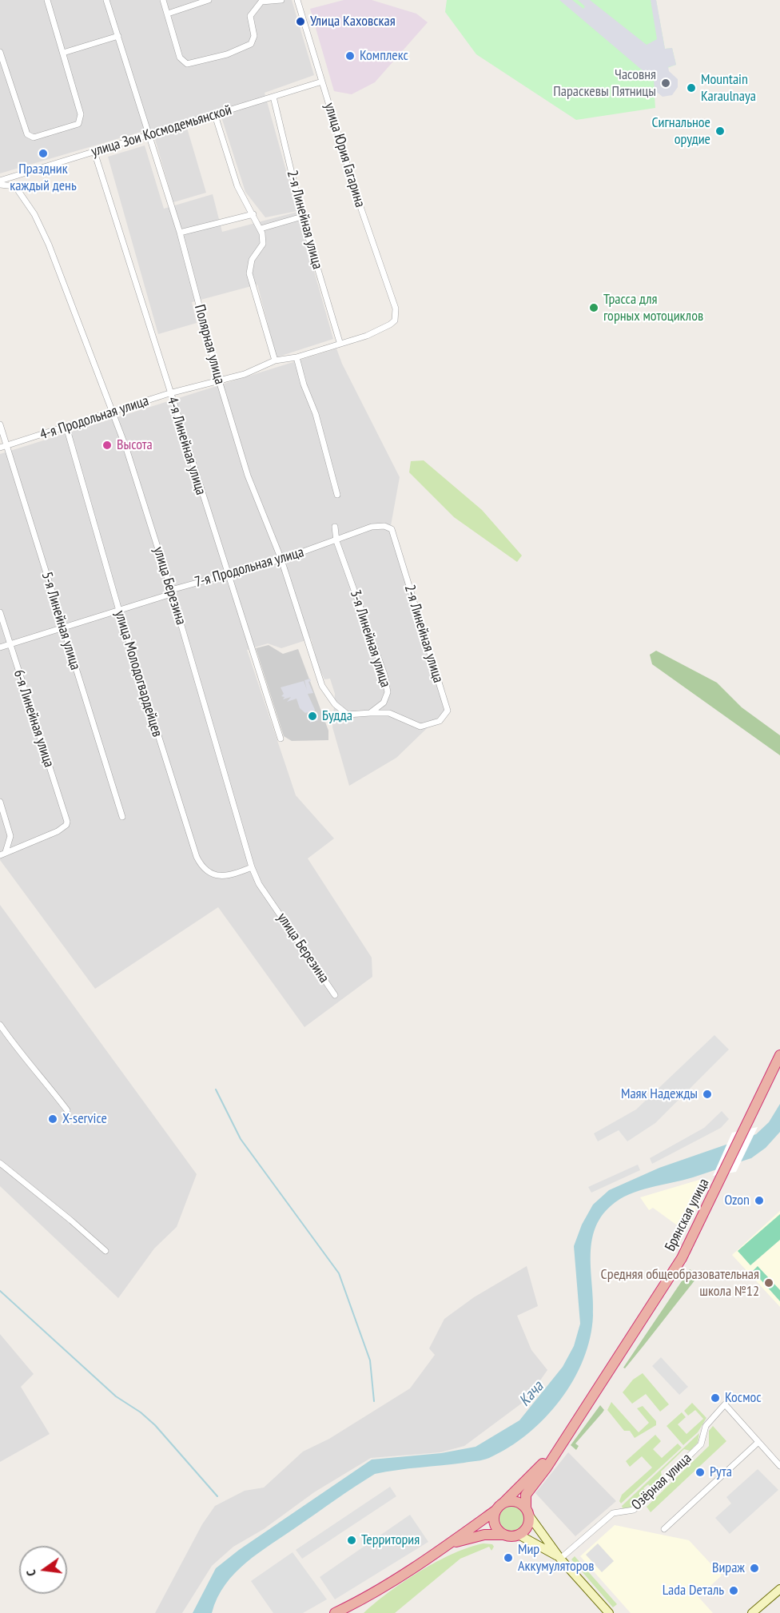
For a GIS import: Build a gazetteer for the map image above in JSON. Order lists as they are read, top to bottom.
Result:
{
  "streets": {
    "highway": ["Брянская улица"],
    "street": [
      "улица Зои Космодемьянской",
      "улица Юрия Гагарина",
      "2-я Линейная улица",
      "Полярная улица",
      "4-я Продольная улица",
      "4-я Линейная улица",
      "7-я Продольная улица",
      "улица Березина",
      "5-я Линейная улица",
      "3-я Линейная улица",
      "улица Молодогвардейцев",
      "6-я Линейная улица",
      "Озёрная улица"
    ]
  },
  "crossings": [
    ["улица Зои Космодемьянской", "улица Юрия Гагарина"],
    ["улица Зои Космодемьянской", "2-я Линейная улица"],
    ["улица Зои Космодемьянской", "Полярная улица"],
    ["улица Зои Космодемьянской", "4-я Линейная улица"],
    ["улица Юрия Гагарина", "4-я Продольная улица"],
    ["2-я Линейная улица", "Полярная улица"],
    ["2-я Линейная улица", "4-я Продольная улица"],
    ["2-я Линейная улица", "7-я Продольная улица"],
    ["2-я Линейная улица", "3-я Линейная улица"],
    ["Полярная улица", "4-я Продольная улица"],
    ["Полярная улица", "7-я Продольная улица"],
    ["Полярная улица", "3-я Линейная улица"],
    ["4-я Продольная улица", "4-я Линейная улица"],
    ["4-я Продольная улица", "улица Березина"],
    ["4-я Продольная улица", "5-я Линейная улица"],
    ["4-я Продольная улица", "улица Молодогвардейцев"],
    ["4-я Линейная улица", "7-я Продольная улица"],
    ["7-я Продольная улица", "улица Березина"],
    ["7-я Продольная улица", "5-я Линейная улица"],
    ["7-я Продольная улица", "3-я Линейная улица"],
    ["7-я Продольная улица", "улица Молодогвардейцев"],
    ["7-я Продольная улица", "6-я Линейная улица"],
    ["улица Березина", "улица Молодогвардейцев"]
  ],
  "water": ["Кача"],
  "places": [
    "Улица Каховская",
    "Комплекс",
    "Часовня Параскевы Пятницы",
    "Mountain Karaulnaya",
    "Сигнальное орудие",
    "Праздник каждый день",
    "Трасса для горных мотоциклов",
    "Высота",
    "Будда",
    "Маяк Надежды",
    "X-service",
    "Ozon",
    "Средняя общеобразовательная школа №12",
    "Космос",
    "Рута",
    "Территория",
    "Мир Аккумуляторов",
    "Вираж",
    "Lada Dеталь"
  ],
  "north": "left"
}
